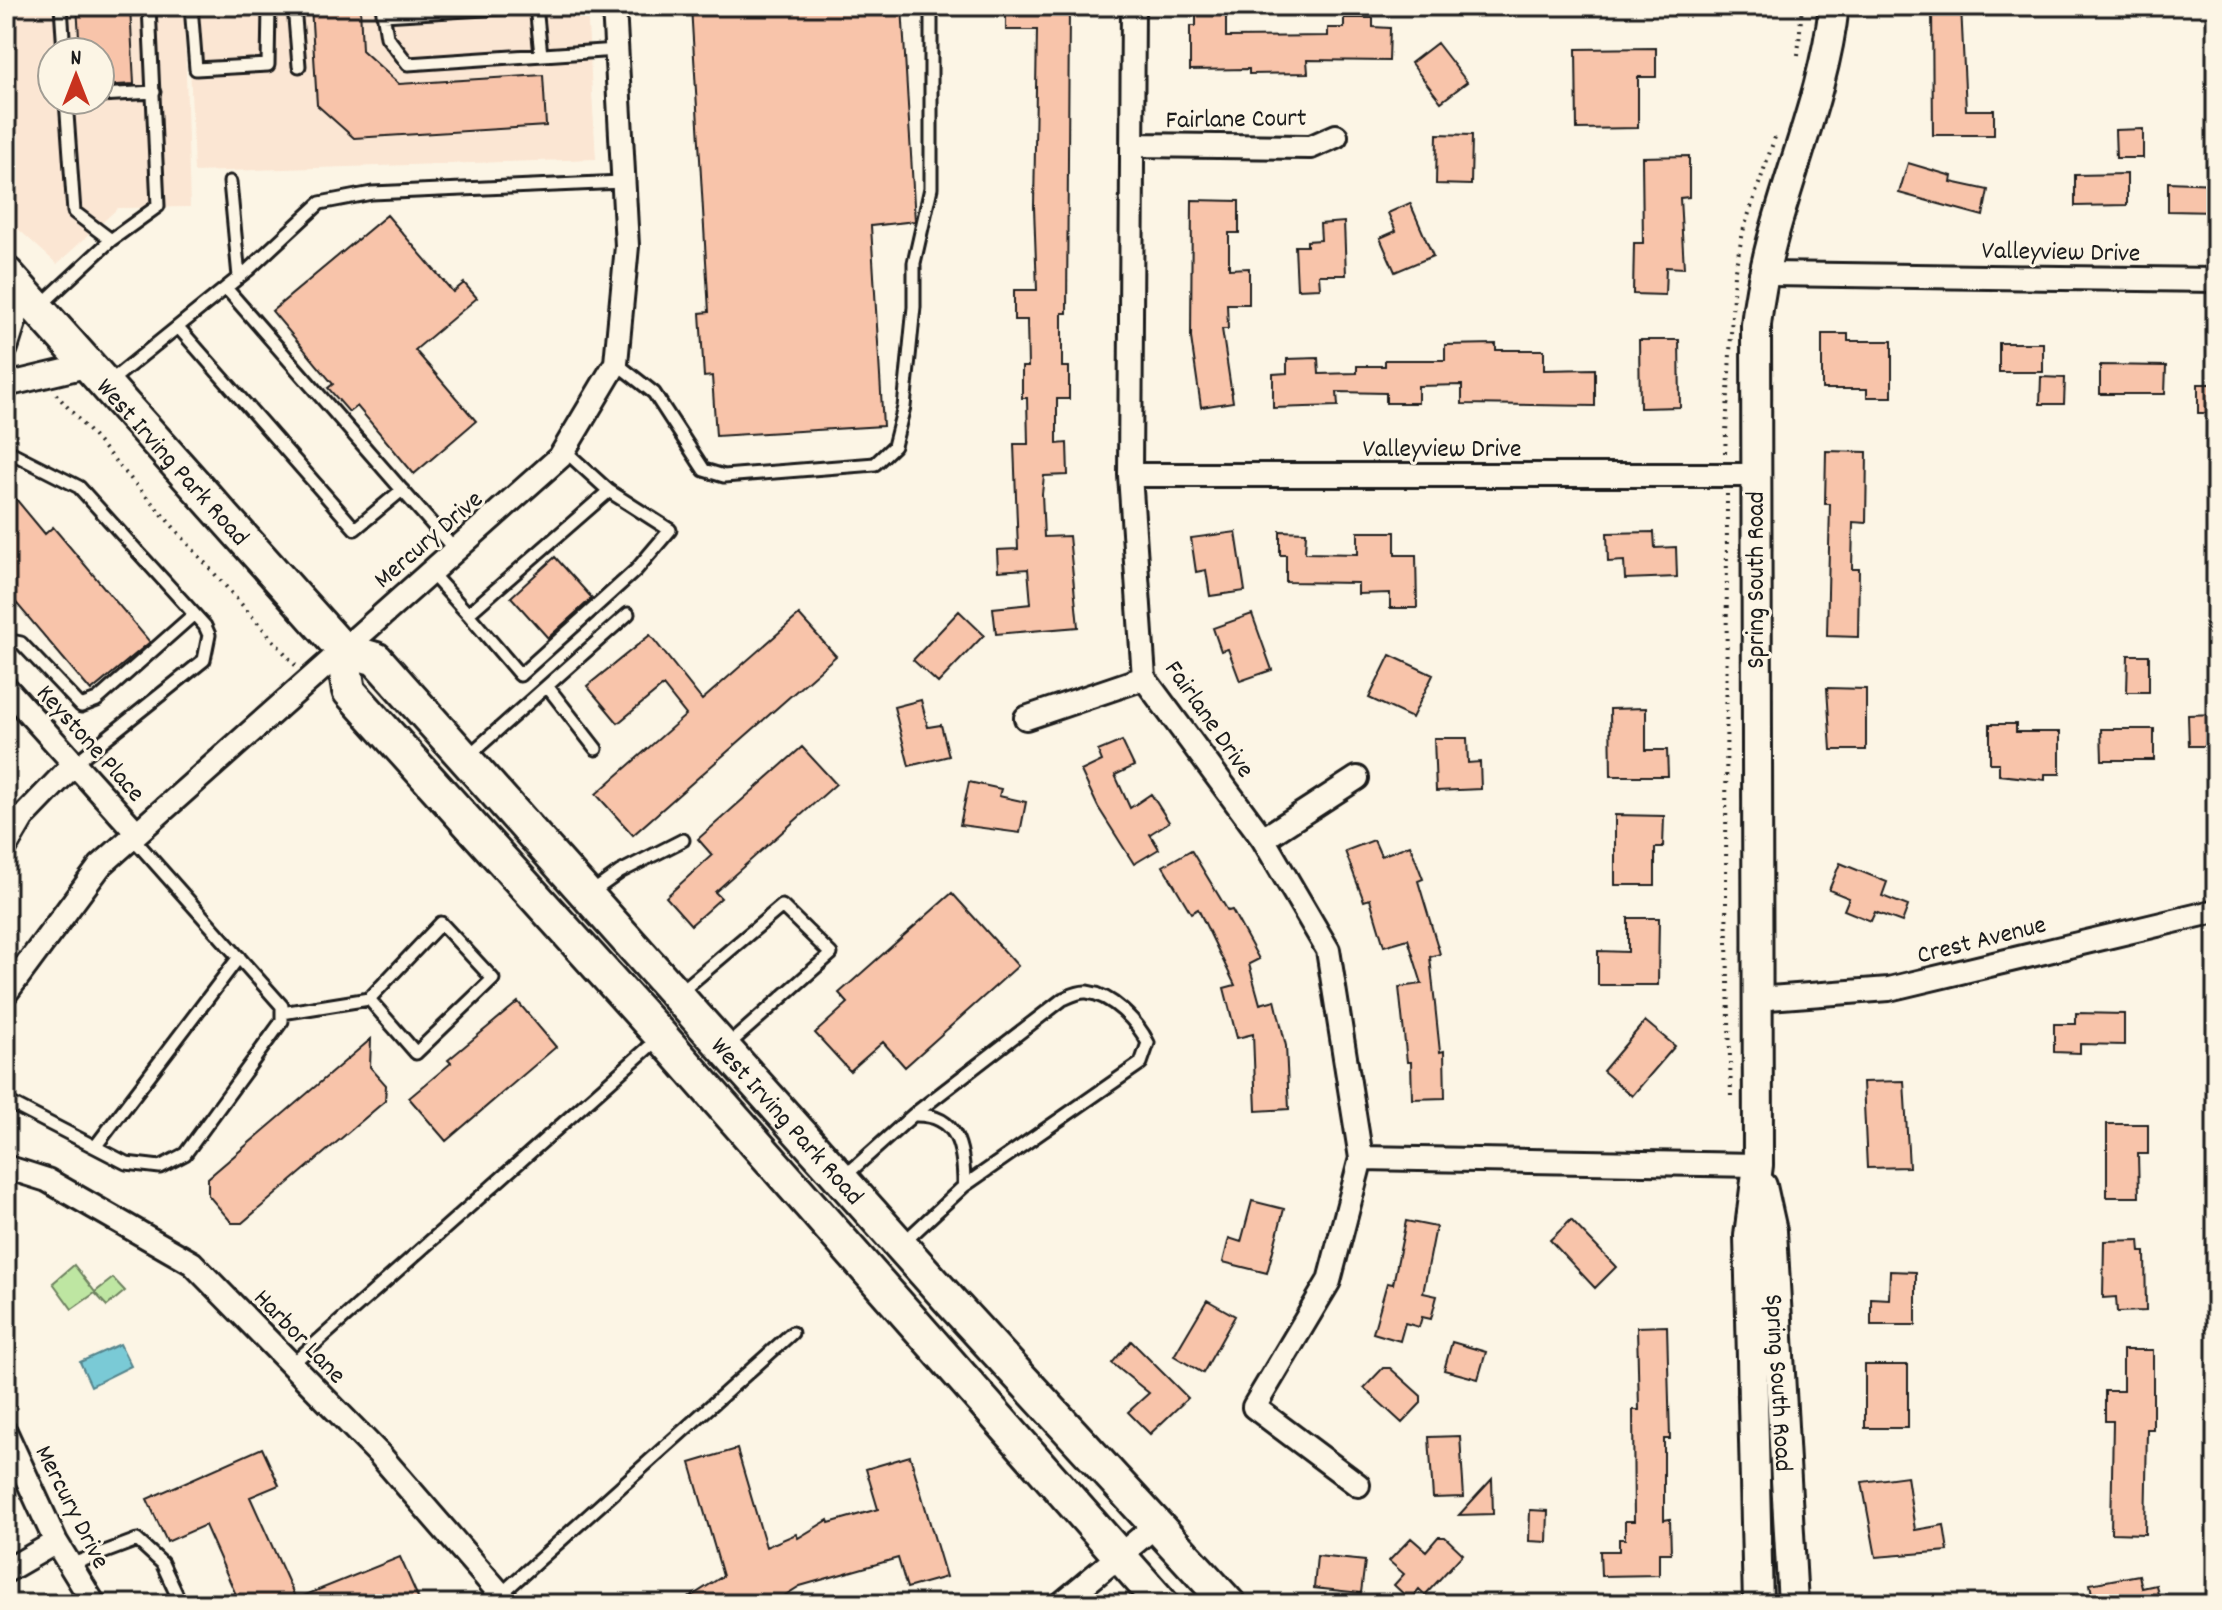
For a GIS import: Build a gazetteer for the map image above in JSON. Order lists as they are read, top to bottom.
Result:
{
  "streets": {
    "main road": ["West Irving Park Road"],
    "street": [
      "Fairlane Court",
      "Valleyview Drive",
      "Mercury Drive",
      "Spring South Road",
      "Fairlane Drive",
      "Keystone Place",
      "Crest Avenue",
      "Harbor Lane"
    ]
  },
  "crossings": [
    ["Fairlane Court", "Fairlane Drive"],
    ["Valleyview Drive", "Spring South Road"],
    ["Valleyview Drive", "Fairlane Drive"],
    ["West Irving Park Road", "Mercury Drive"],
    ["Mercury Drive", "Keystone Place"],
    ["Spring South Road", "Crest Avenue"]
  ],
  "north": "top"
}
